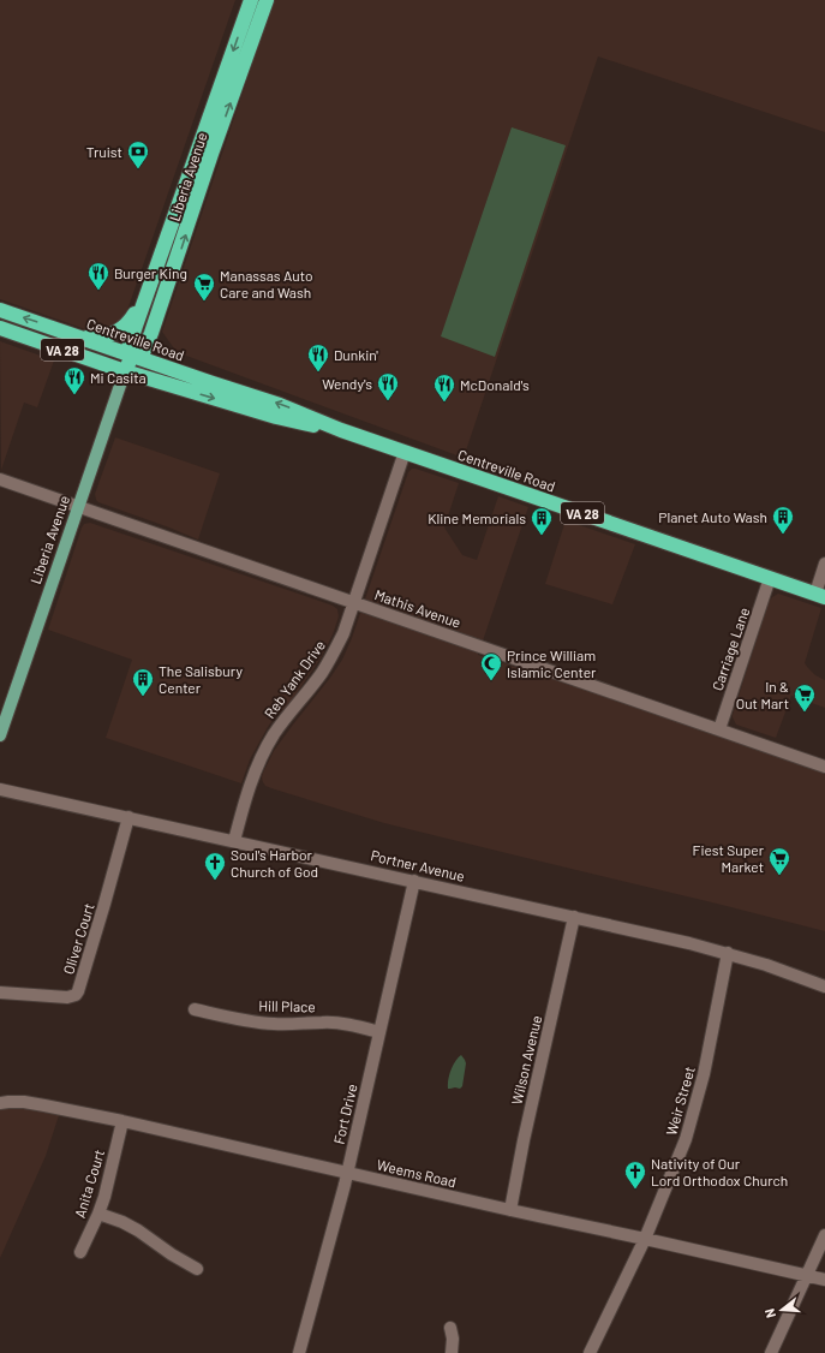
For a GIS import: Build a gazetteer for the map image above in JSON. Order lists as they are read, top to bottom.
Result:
{
  "streets": {
    "highway": ["Liberia Avenue", "Centreville Road", "VA 28"],
    "street": [
      "Mathis Avenue",
      "Carriage Lane",
      "Reb Yank Drive",
      "Portner Avenue",
      "Oliver Court",
      "Hill Place",
      "Wilson Avenue",
      "Weir Street",
      "Fort Drive",
      "Weems Road",
      "Anita Court"
    ]
  },
  "crossings": [
    ["Liberia Avenue", "Centreville Road"],
    ["Liberia Avenue", "Mathis Avenue"],
    ["Centreville Road", "Carriage Lane"],
    ["Centreville Road", "Reb Yank Drive"],
    ["Mathis Avenue", "Carriage Lane"],
    ["Mathis Avenue", "Reb Yank Drive"],
    ["Reb Yank Drive", "Portner Avenue"],
    ["Portner Avenue", "Oliver Court"],
    ["Portner Avenue", "Wilson Avenue"],
    ["Portner Avenue", "Weir Street"],
    ["Portner Avenue", "Fort Drive"],
    ["Hill Place", "Fort Drive"],
    ["Wilson Avenue", "Weems Road"],
    ["Weir Street", "Weems Road"],
    ["Fort Drive", "Weems Road"],
    ["Weems Road", "Anita Court"]
  ],
  "places": {
    "bank": ["Truist"],
    "restaurant": [
      "Burger King",
      "Dunkin'",
      "Mi Casita",
      "Wendy's",
      "McDonald's"
    ],
    "supermarket": ["Manassas Auto Care and Wash", "In & Out Mart", "Fiest Super Market"],
    "building": ["Planet Auto Wash", "Kline Memorials", "The Salisbury Center"],
    "mosque": ["Prince William Islamic Center"],
    "church": ["Soul's Harbor Church of God", "Nativity of Our Lord Orthodox Church"]
  },
  "north": "left"
}
